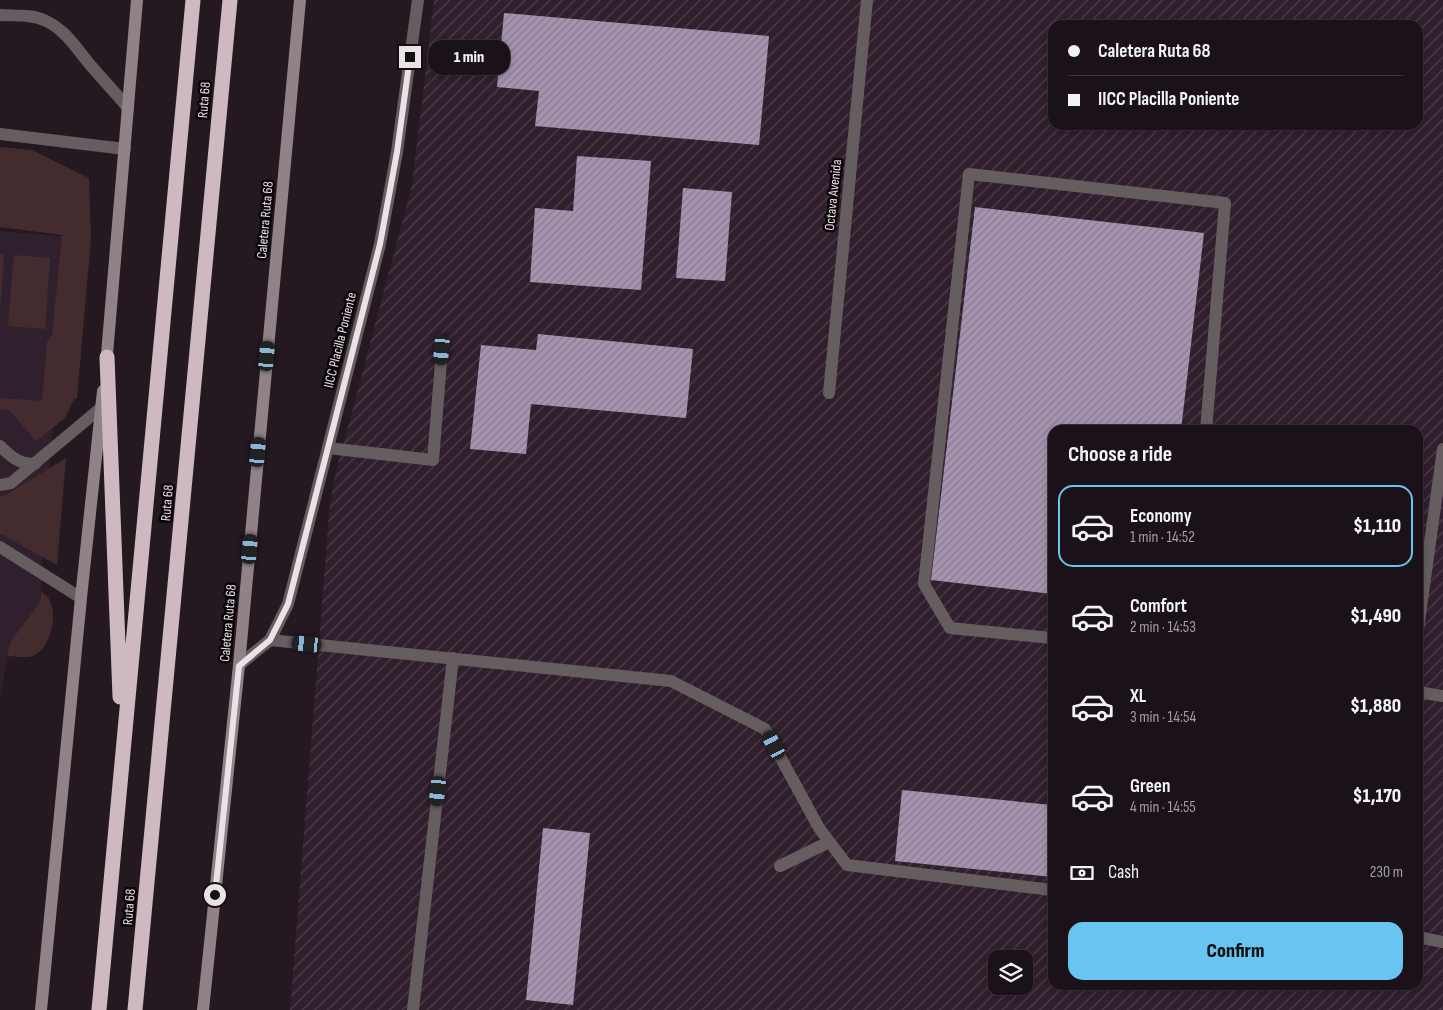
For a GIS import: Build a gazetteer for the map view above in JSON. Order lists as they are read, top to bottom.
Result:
{
  "streets": {
    "highway": ["Ruta 68"],
    "main road": ["Caletera Ruta 68"],
    "street": ["Octava Avenida", "IICC Placilla Poniente"]
  },
  "crossings": [
    ["Caletera Ruta 68", "IICC Placilla Poniente"]
  ],
  "page": {
    "banner": ["Caletera Ruta 68", "IICC Placilla Poniente"],
    "bubble": "1 min",
    "heading": "Choose a ride",
    "list": [
      {
        "name": "Economy",
        "note": "1 min · 14:52",
        "value": "$1,110"
      },
      {
        "name": "Comfort",
        "note": "2 min · 14:53",
        "value": "$1,490"
      },
      {
        "name": "XL",
        "note": "3 min · 14:54",
        "value": "$1,880"
      },
      {
        "name": "Green",
        "note": "4 min · 14:55",
        "value": "$1,170"
      }
    ],
    "pay": ["Cash", "230 m"],
    "buttons": "Confirm"
  }
}
